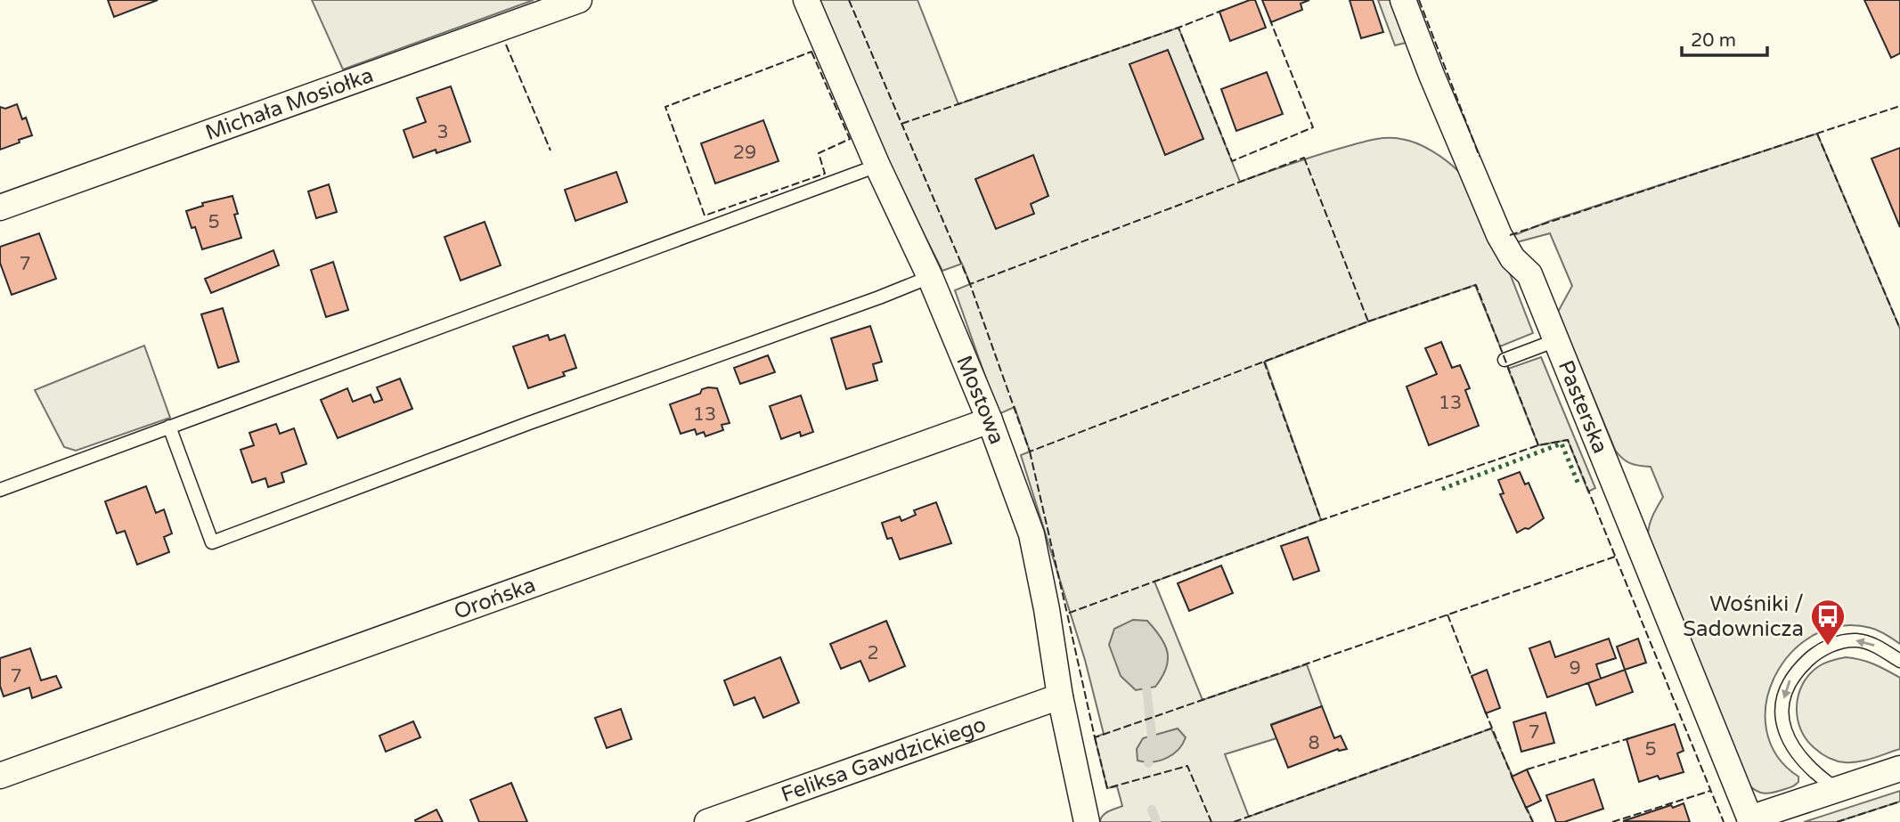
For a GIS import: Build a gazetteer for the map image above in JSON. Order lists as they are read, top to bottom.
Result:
{
  "streets": {
    "street": [
      "Michała Mosiołka",
      "Mostowa",
      "Pasterska",
      "Orońska",
      "Feliksa Gawdzickiego"
    ]
  },
  "crossings": [
    ["Mostowa", "Orońska"],
    ["Mostowa", "Feliksa Gawdzickiego"]
  ],
  "places": {
    "bus stop": ["Wośniki / Sadownicza"]
  },
  "house_numbers": [
    "3",
    "29",
    "5",
    "7",
    "13",
    "13",
    "2",
    "9",
    "7",
    "7",
    "8",
    "5"
  ],
  "scale_bar": "20 m"
}
